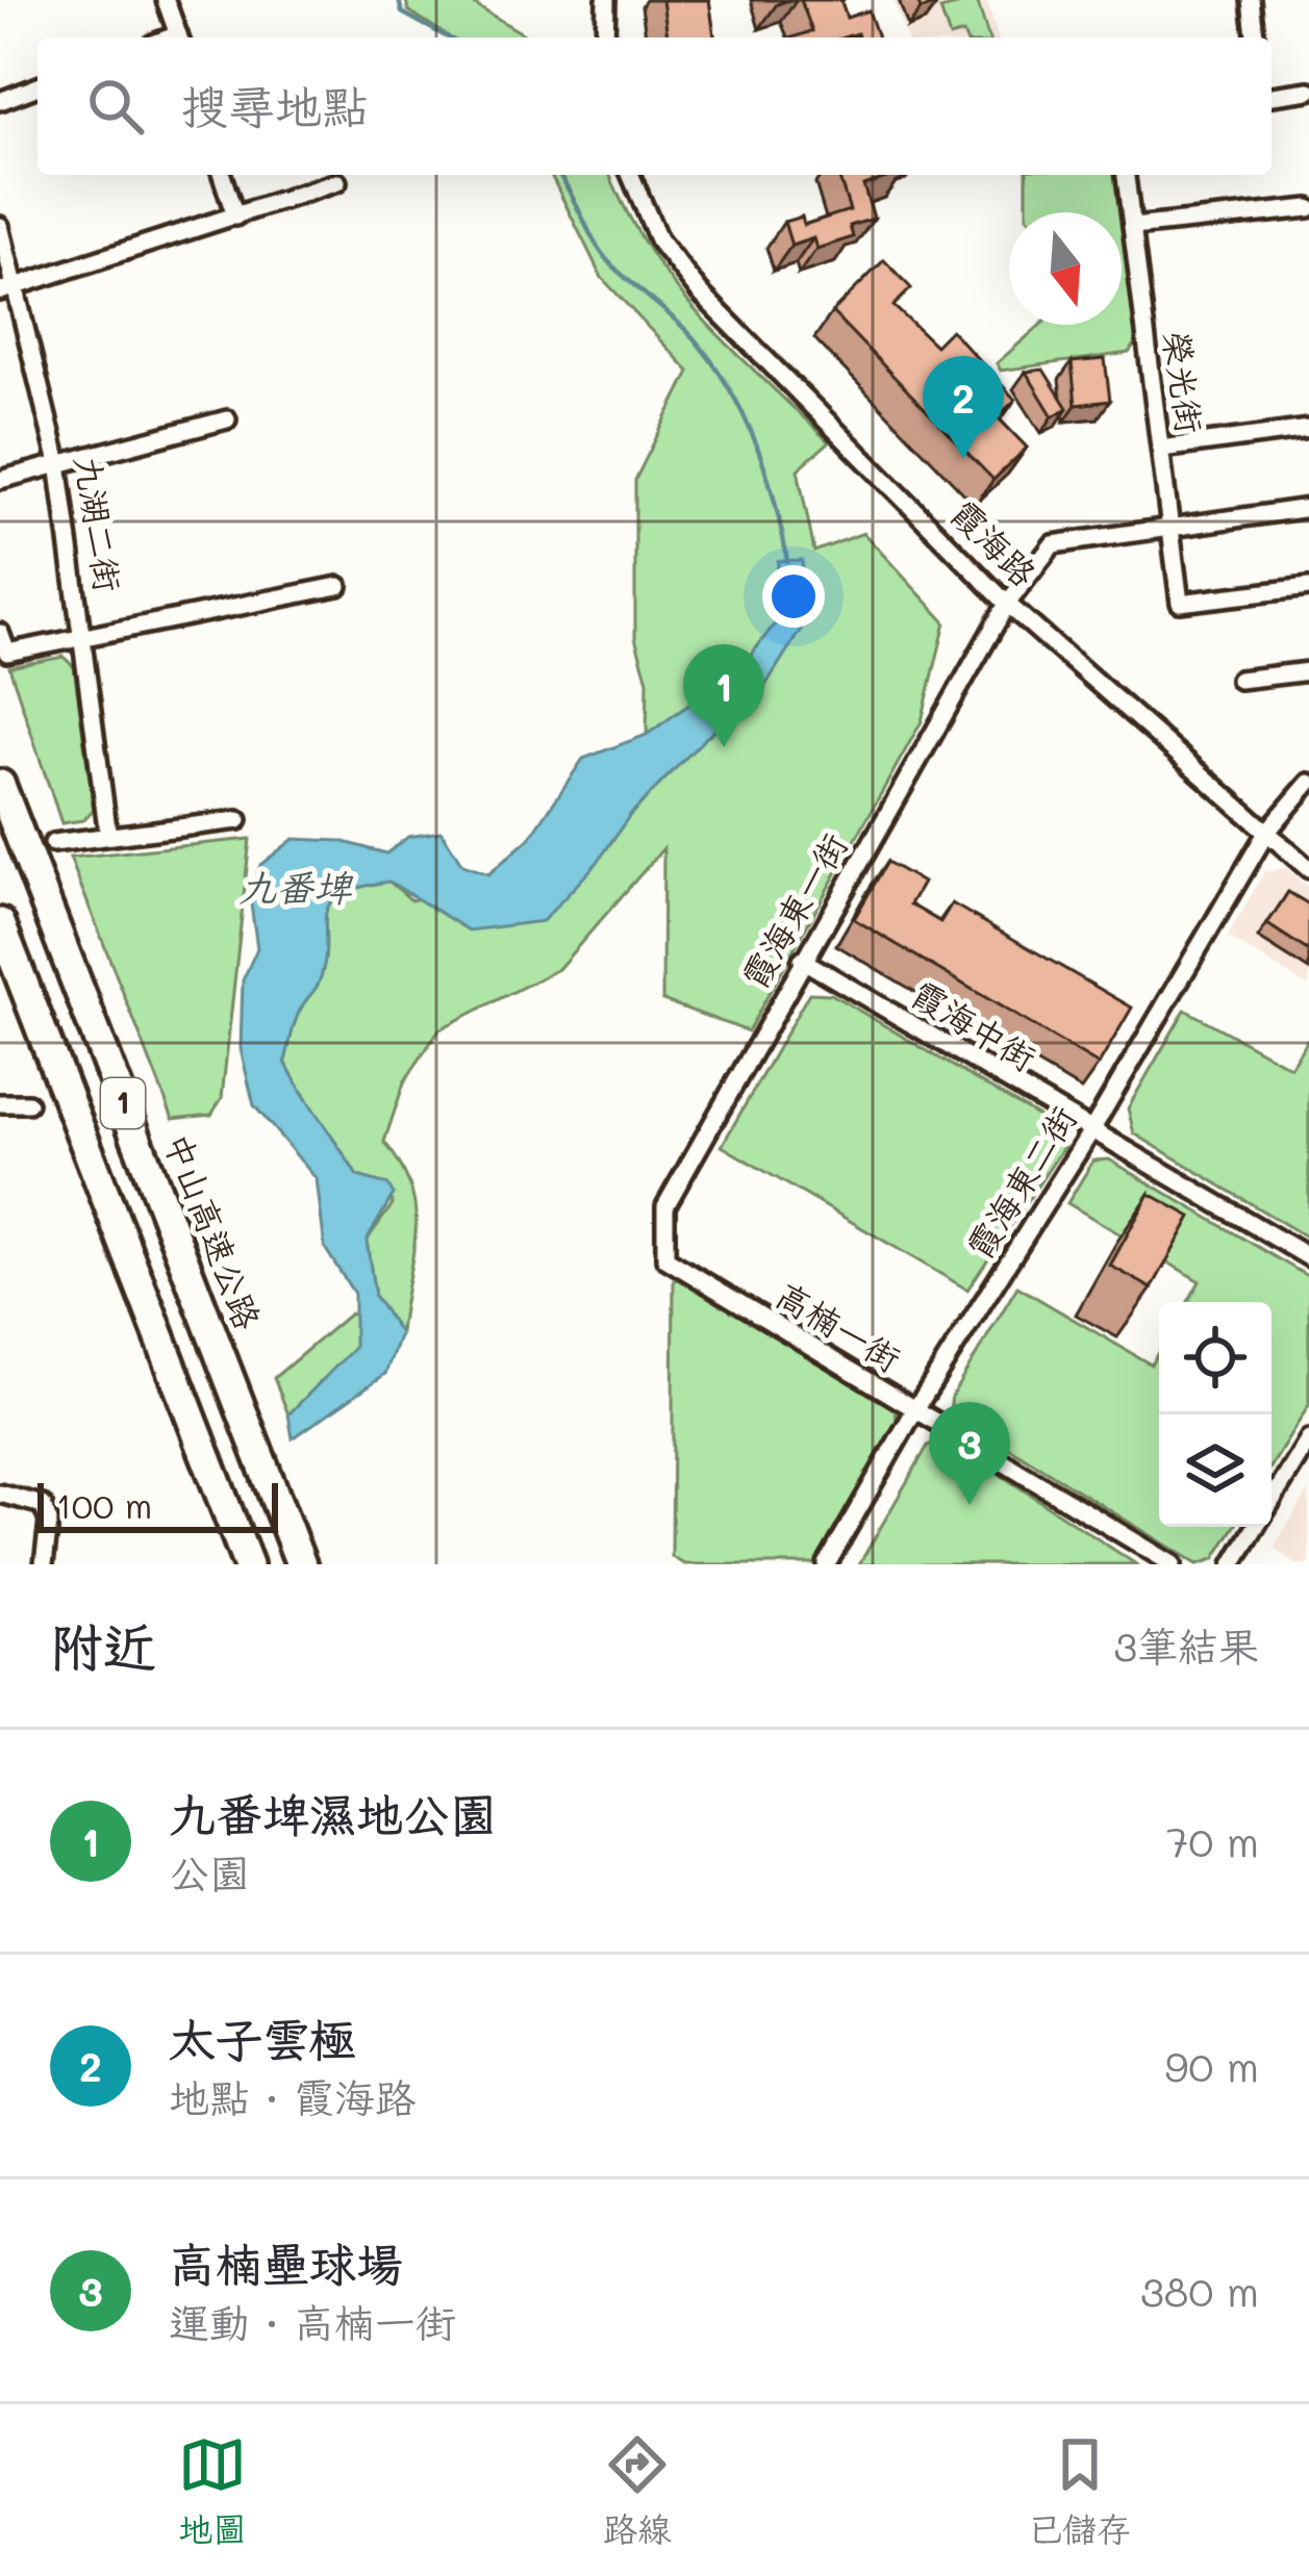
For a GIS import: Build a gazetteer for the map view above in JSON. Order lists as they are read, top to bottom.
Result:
{
  "streets": {
    "highway": ["1", "中山高速公路"],
    "street": [
      "榮光街",
      "九湖二街",
      "霞海路",
      "霞海東一街",
      "霞海中街",
      "霞海東二街",
      "高楠一街"
    ]
  },
  "crossings": [
    ["榮光街", "霞海東一街"],
    ["霞海路", "霞海東一街"],
    ["霞海路", "霞海東二街"],
    ["霞海東一街", "霞海中街"],
    ["霞海東一街", "高楠一街"],
    ["霞海中街", "霞海東二街"],
    ["霞海東二街", "高楠一街"]
  ],
  "water": ["九番埤"],
  "scale_bar": "100 m",
  "north": "bottom",
  "page": {
    "search": "搜尋地點",
    "pins": ["2", "1", "3"],
    "scale": "100 m",
    "heading": ["附近", "3筆結果"],
    "list": [
      {
        "mark": "1",
        "name": "九番埤濕地公園",
        "note": "公園",
        "value": "70 m"
      },
      {
        "mark": "2",
        "name": "太子雲極",
        "note": "地點 · 霞海路",
        "value": "90 m"
      },
      {
        "mark": "3",
        "name": "高楠壘球場",
        "note": "運動 · 高楠一街",
        "value": "380 m"
      }
    ],
    "nav": ["地圖", "路線", "已儲存"]
  }
}
